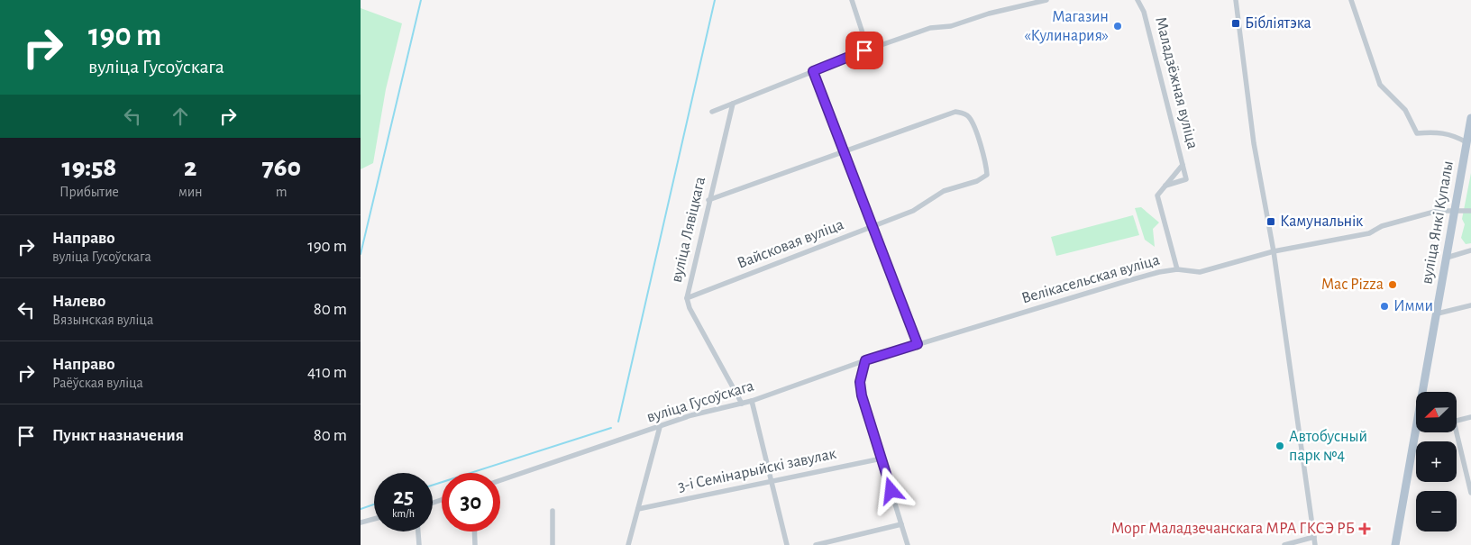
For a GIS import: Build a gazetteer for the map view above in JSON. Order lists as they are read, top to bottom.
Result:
{
  "streets": {
    "main road": ["вуліца Янкі Купалы"],
    "street": [
      "Маладзёжная вуліца",
      "вуліца Лявіцкага",
      "Вайсковая вуліца",
      "Велікасельская вуліца",
      "вуліца Гусоўскага",
      "3-і Семінарыйскі завулак"
    ]
  },
  "crossings": [
    ["Маладзёжная вуліца", "Велікасельская вуліца"],
    ["вуліца Янкі Купалы", "Велікасельская вуліца"],
    ["вуліца Лявіцкага", "Вайсковая вуліца"],
    ["вуліца Лявіцкага", "вуліца Гусоўскага"],
    ["Велікасельская вуліца", "вуліца Гусоўскага"]
  ],
  "places": {
    "transit": ["Бібліятэка", "Камунальнік"],
    "other": [
      "Магазин «Кулинария»",
      "Mac Pizza",
      "Имми",
      "Автобусный парк №4"
    ],
    "health": ["Морг Маладзечанскага МРА ГКСЭ РБ"]
  },
  "north": "bottom left",
  "page": {
    "turn": ["190 m", "вуліца Гусоўскага"],
    "eta": [
      "19:58",
      "Прибытие",
      "2",
      "мин",
      "760",
      "m"
    ],
    "list": [
      {
        "name": "Направо",
        "note": "вуліца Гусоўскага",
        "value": "190 m"
      },
      {
        "name": "Налево",
        "note": "Вязынская вуліца",
        "value": "80 m"
      },
      {
        "name": "Направо",
        "note": "Раёўская вуліца",
        "value": "410 m"
      },
      {
        "name": "Пункт назначения",
        "value": "80 m"
      }
    ],
    "map_buttons": ["+", "−"],
    "speed": "25 km/h",
    "limit": "30"
  }
}
